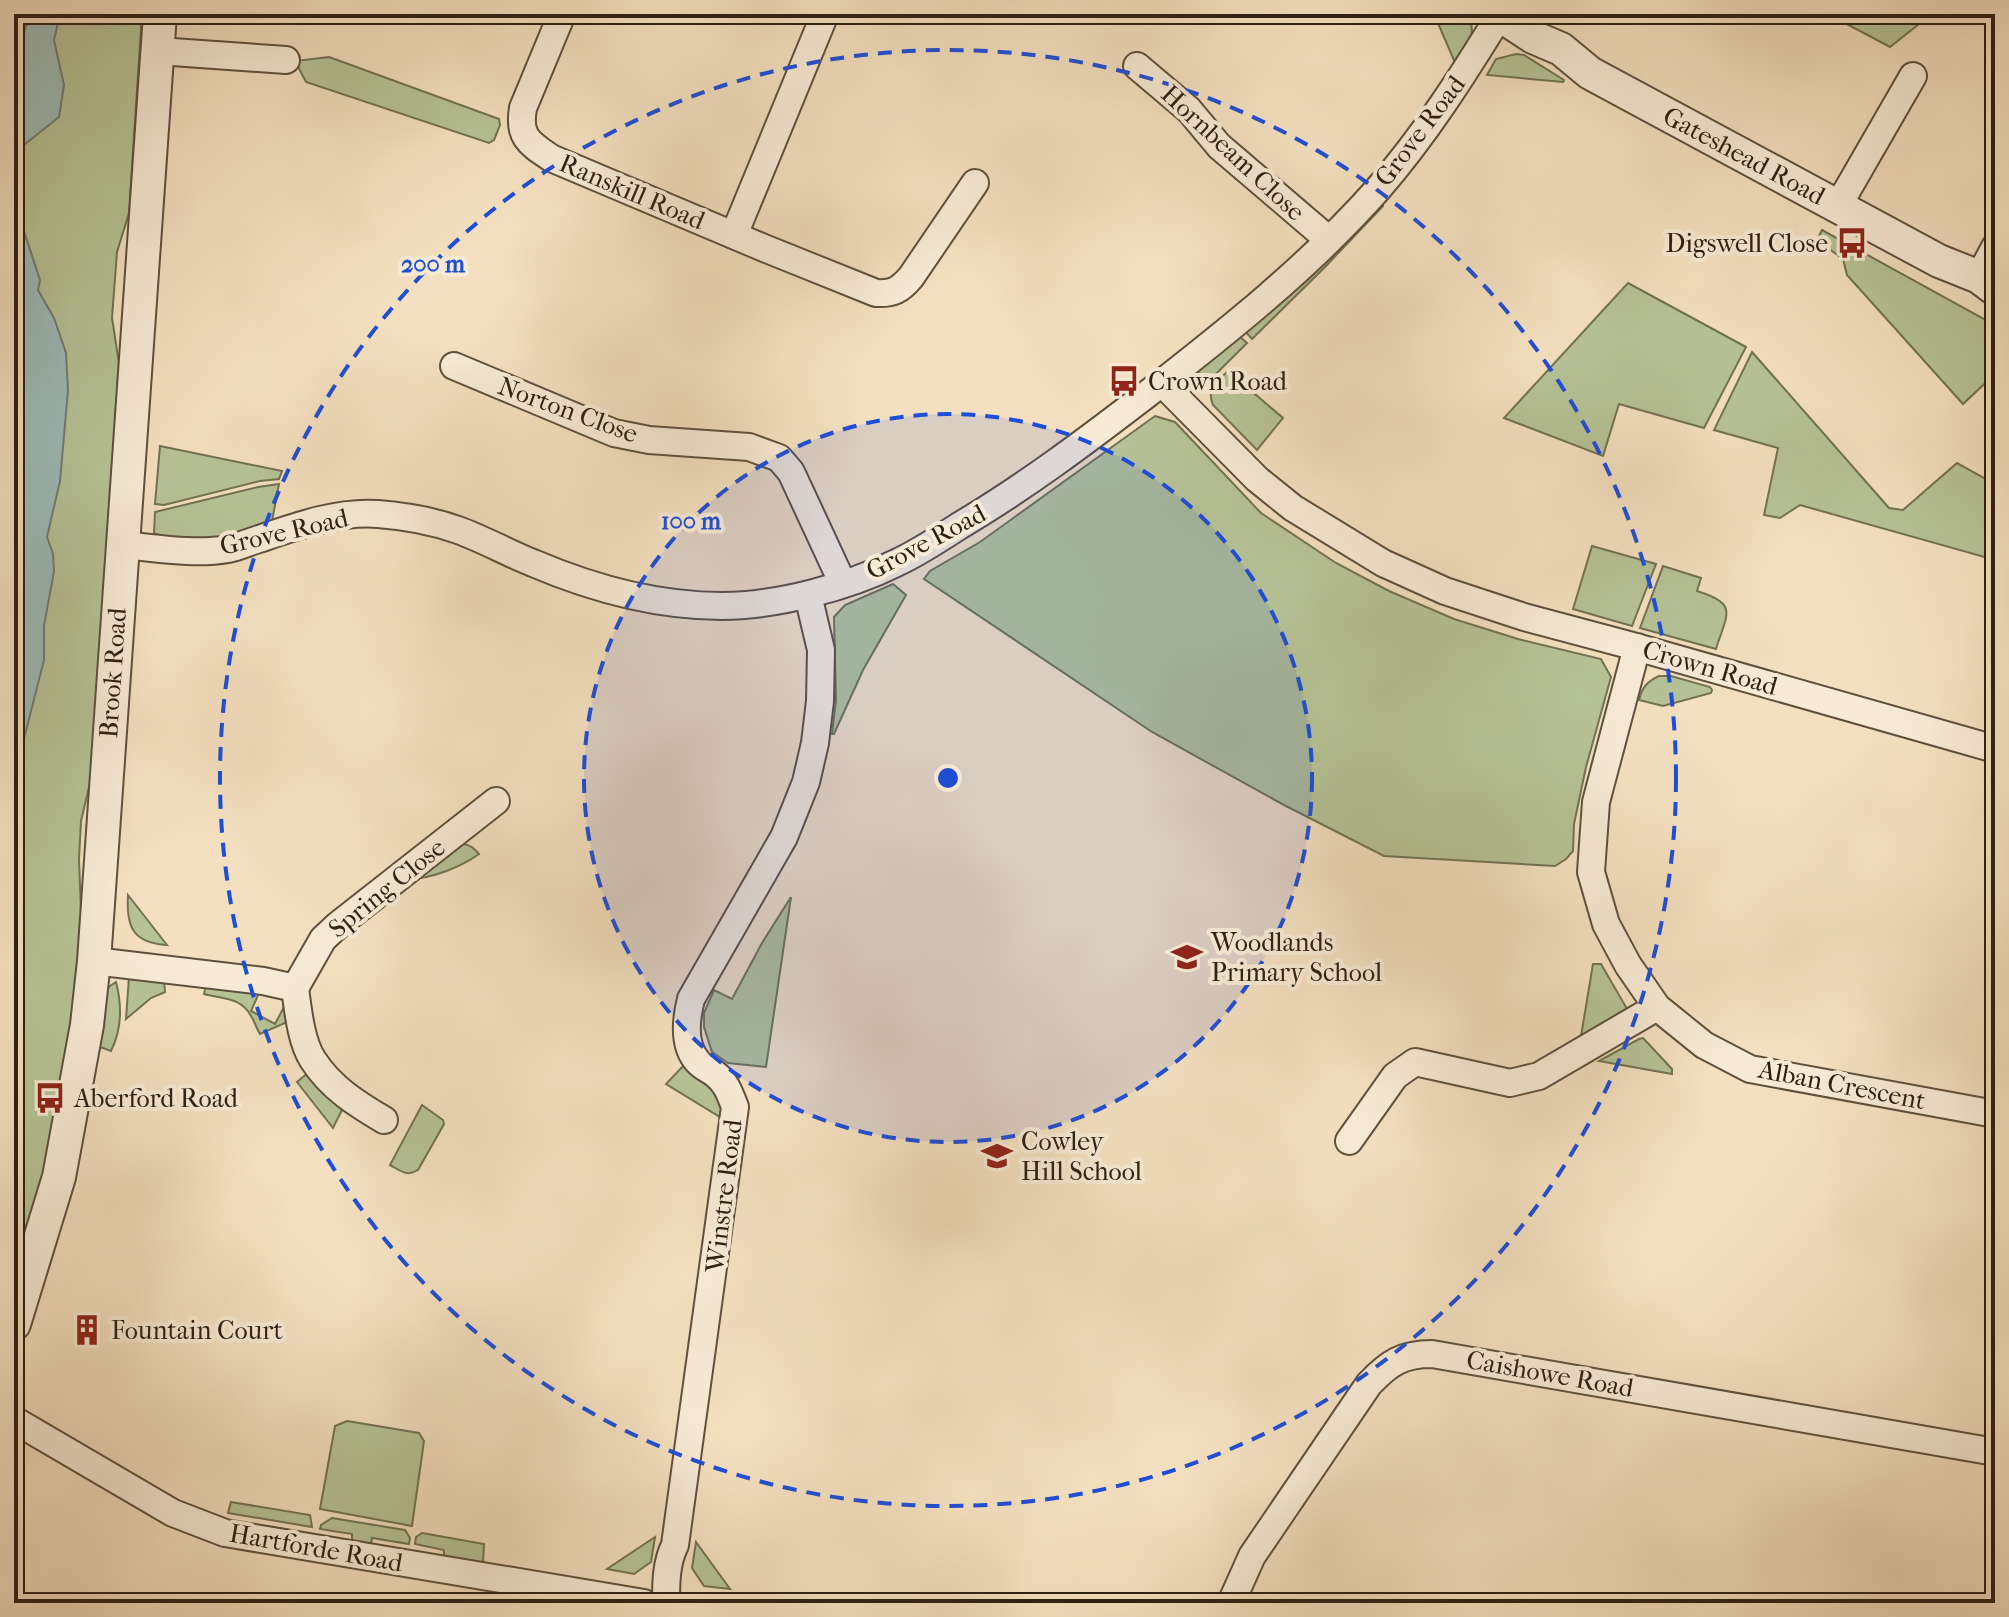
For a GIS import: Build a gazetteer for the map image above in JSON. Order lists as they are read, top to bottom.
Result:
{
  "streets": {
    "street": [
      "Grove Road",
      "Hornbeam Close",
      "Gateshead Road",
      "Ranskill Road",
      "Norton Close",
      "Crown Road",
      "Brook Road",
      "Spring Close",
      "Alban Crescent",
      "Winstre Road",
      "Caishowe Road",
      "Hartforde Road"
    ]
  },
  "crossings": [
    ["Grove Road", "Hornbeam Close"],
    ["Grove Road", "Gateshead Road"],
    ["Grove Road", "Norton Close"],
    ["Grove Road", "Crown Road"],
    ["Grove Road", "Brook Road"],
    ["Grove Road", "Winstre Road"],
    ["Crown Road", "Alban Crescent"]
  ],
  "places": {
    "bus stop": ["Digswell Close", "Crown Road", "Aberford Road"],
    "school or university": ["Woodlands Primary School", "Cowley Hill School"],
    "building": ["Fountain Court"]
  },
  "rings": ["200 m", "100 m"]
}
